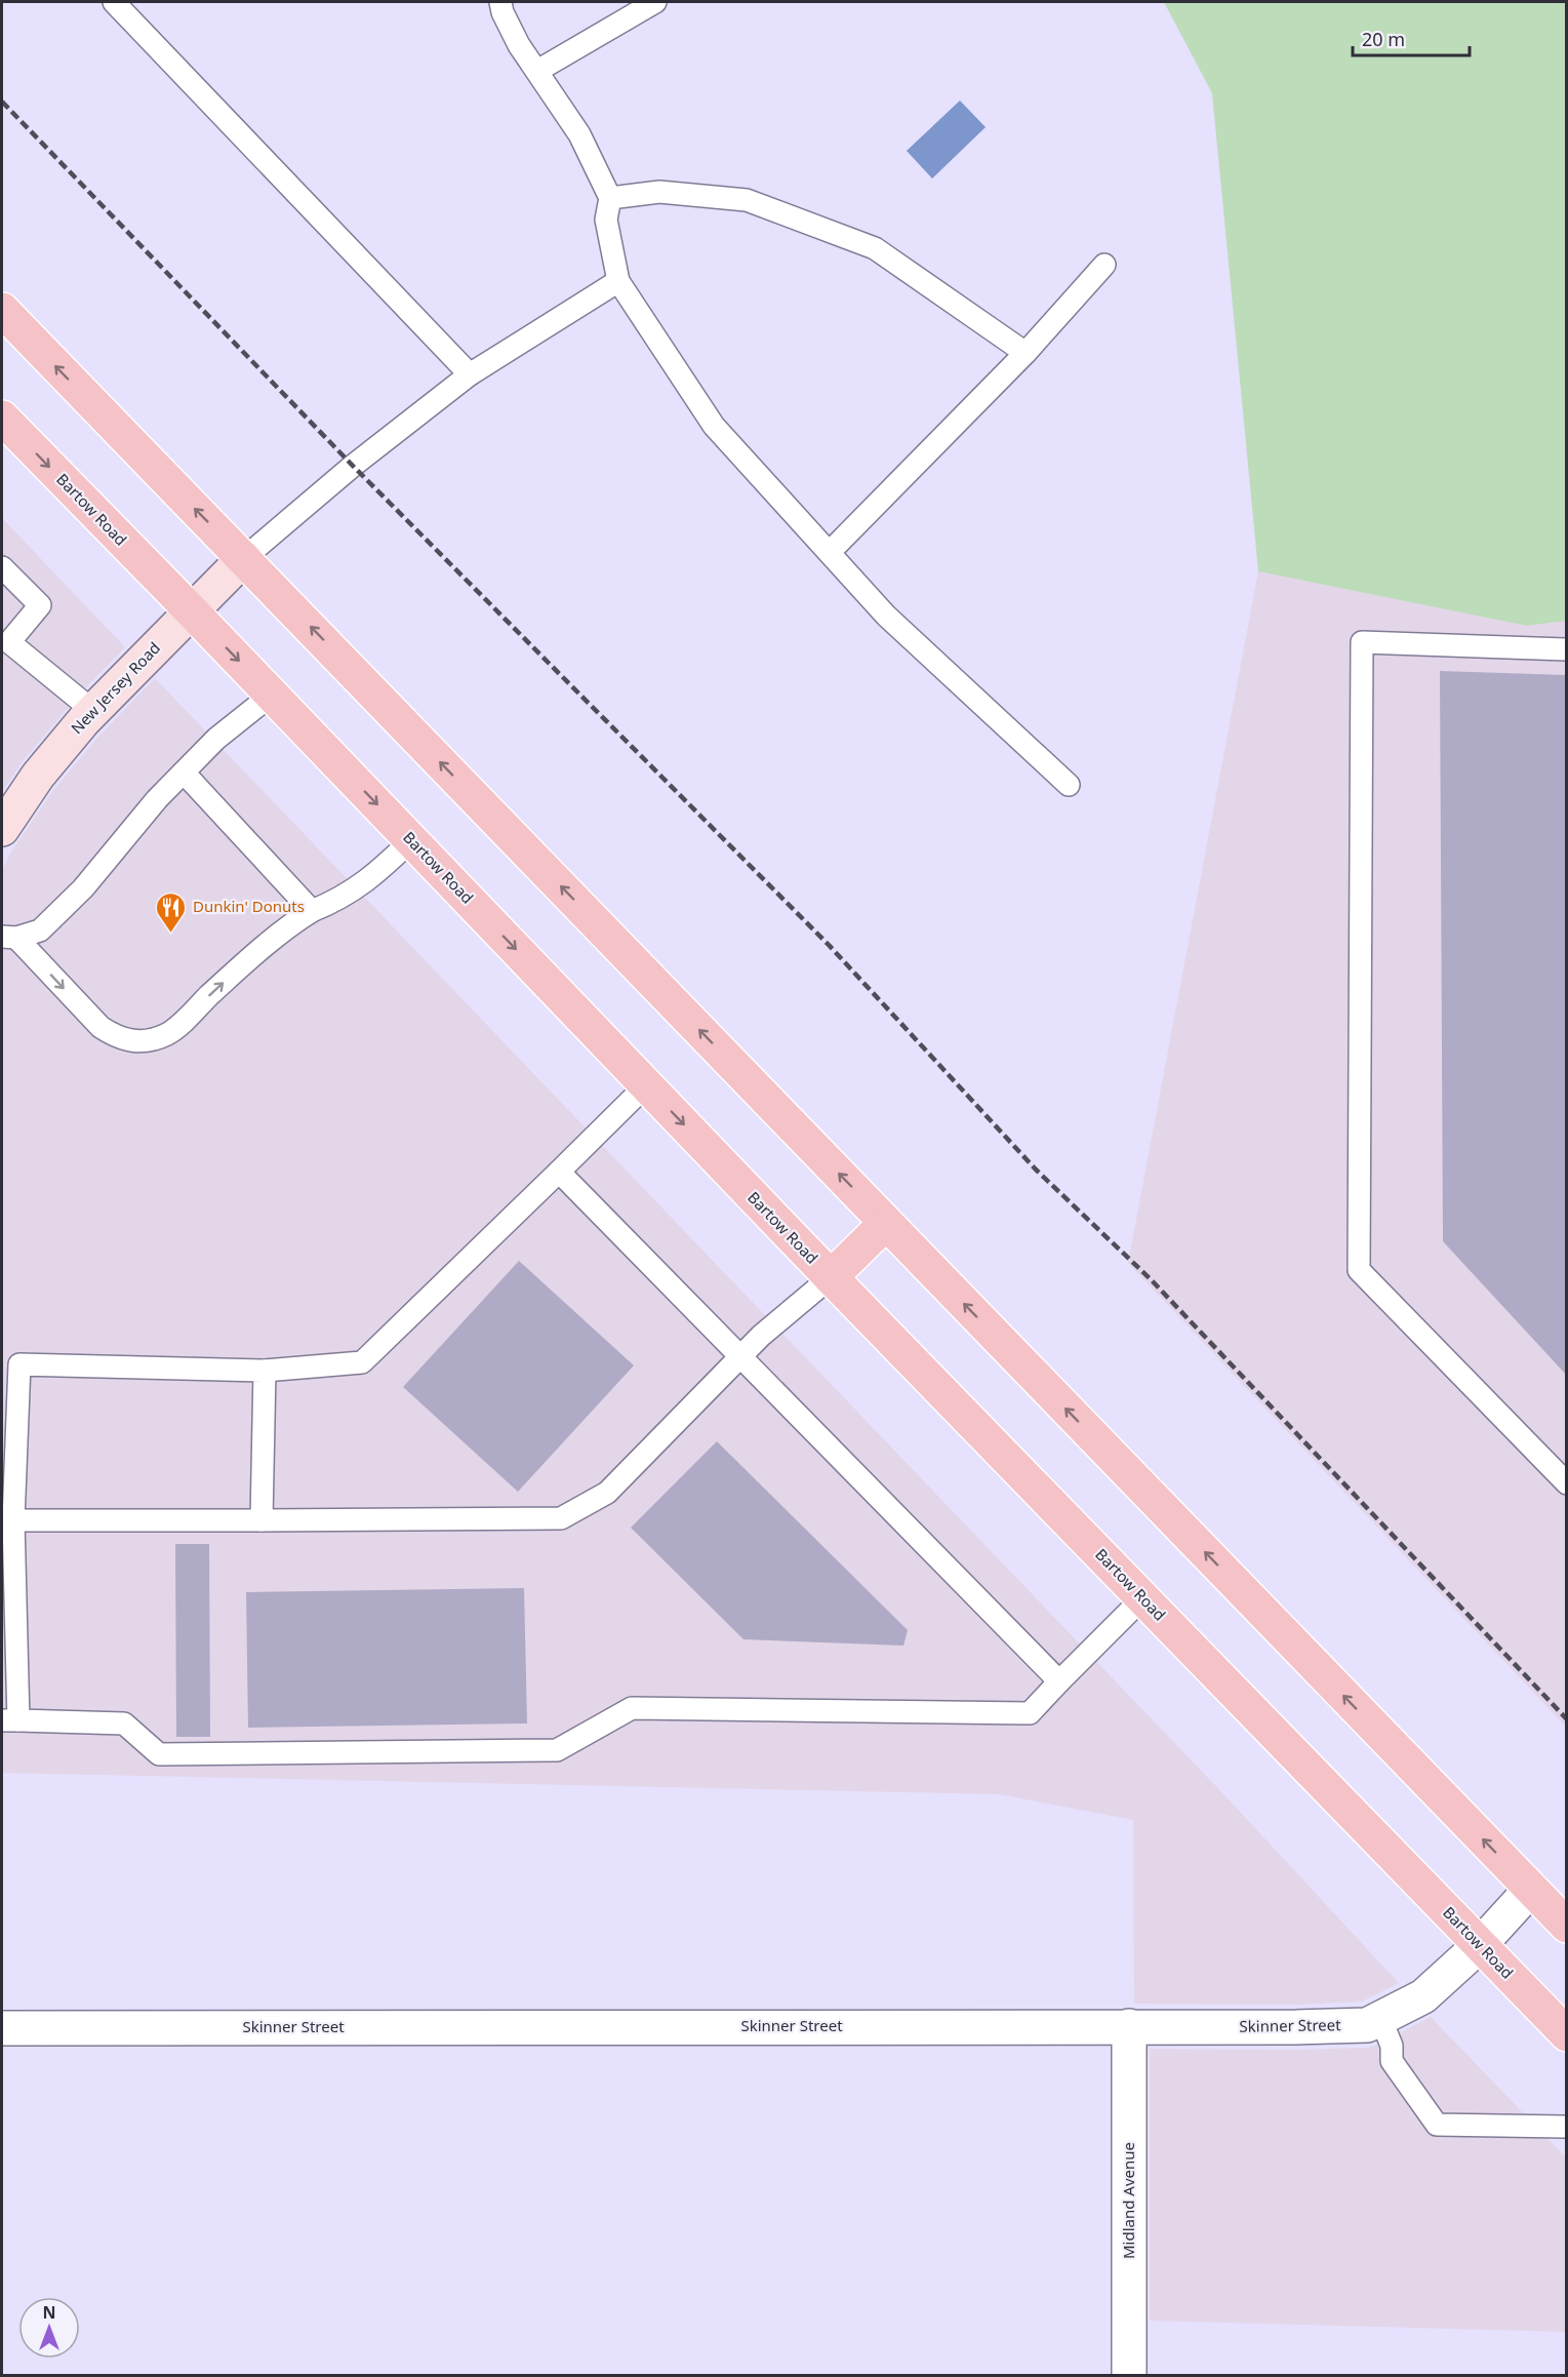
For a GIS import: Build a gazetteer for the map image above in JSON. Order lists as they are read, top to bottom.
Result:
{
  "streets": {
    "main road": ["Bartow Road"],
    "street": ["New Jersey Road", "Skinner Street", "Midland Avenue"]
  },
  "crossings": [
    ["Bartow Road", "New Jersey Road"],
    ["Bartow Road", "Skinner Street"],
    ["Skinner Street", "Midland Avenue"]
  ],
  "places": {
    "restaurant": ["Dunkin' Donuts"]
  },
  "scale_bar": "20 m",
  "north": "top"
}
